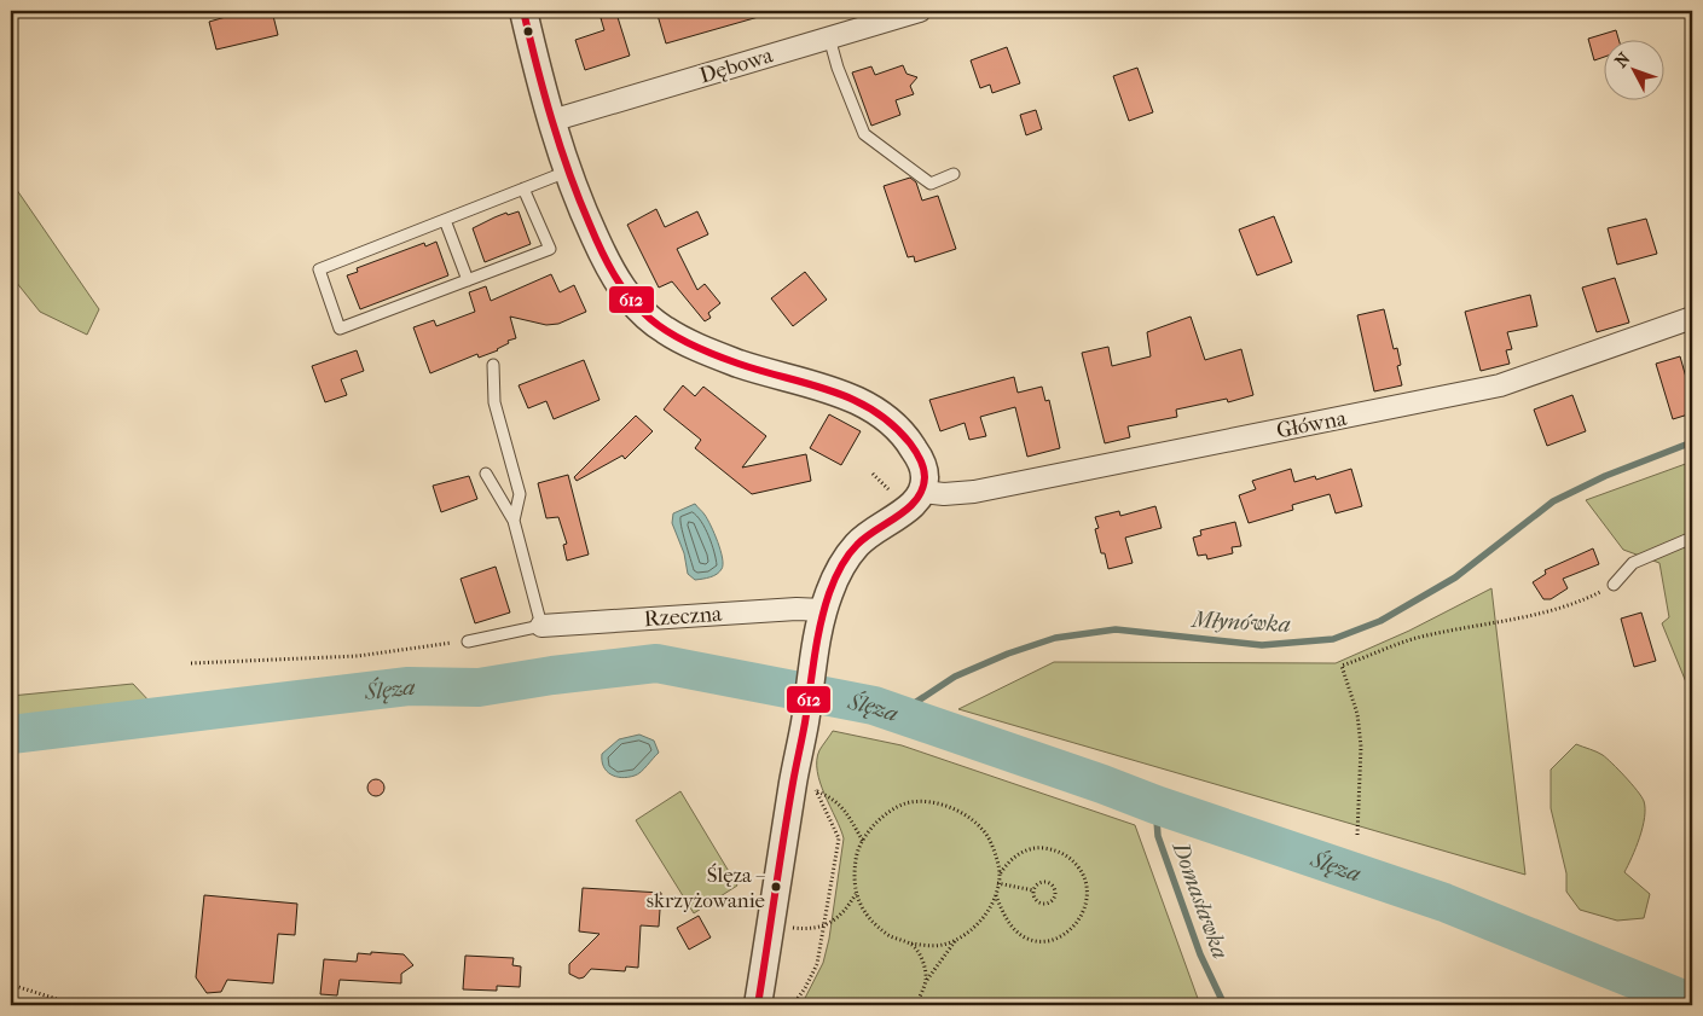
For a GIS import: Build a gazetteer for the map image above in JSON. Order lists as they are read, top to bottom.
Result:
{
  "streets": {
    "street": ["Dębowa", "Główna", "Rzeczna"]
  },
  "water": ["Młynówka", "Ślęza", "Domasławka"],
  "places": ["Ślęza – skrzyżowanie"],
  "lines": ["transit line 612"],
  "north": "top left"
}
